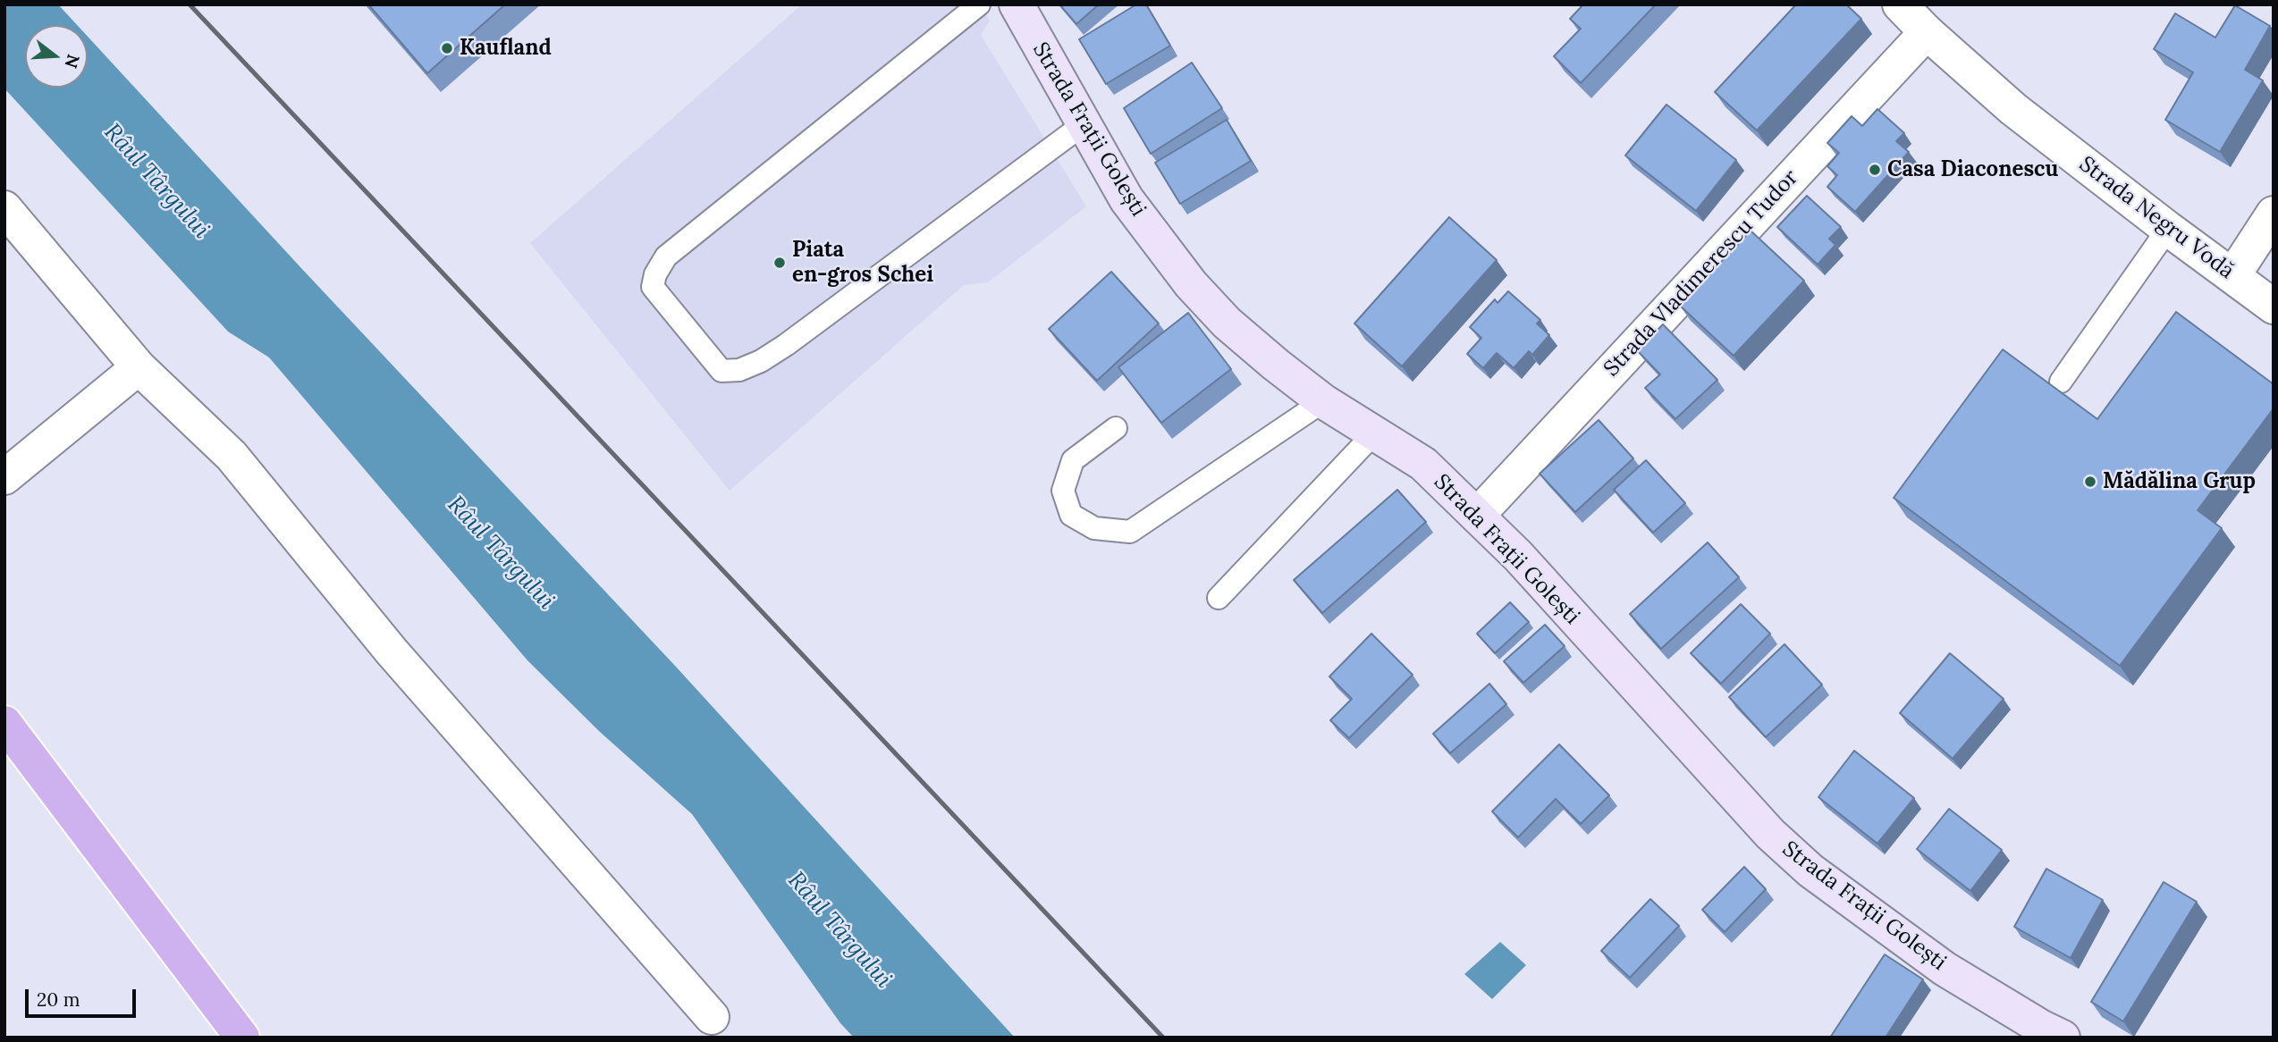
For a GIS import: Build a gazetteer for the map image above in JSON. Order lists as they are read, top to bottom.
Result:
{
  "streets": {
    "main road": ["Strada Frații Golești"],
    "street": ["Strada Negru Vodă", "Strada Vladimerescu Tudor"]
  },
  "crossings": [
    ["Strada Frații Golești", "Strada Vladimerescu Tudor"],
    ["Strada Negru Vodă", "Strada Vladimerescu Tudor"]
  ],
  "water": ["Râul Târgului"],
  "places": [
    "Kaufland",
    "Casa Diaconescu",
    "Piata en-gros Schei",
    "Mădălina Grup"
  ],
  "scale_bar": "20 m",
  "north": "right"
}
